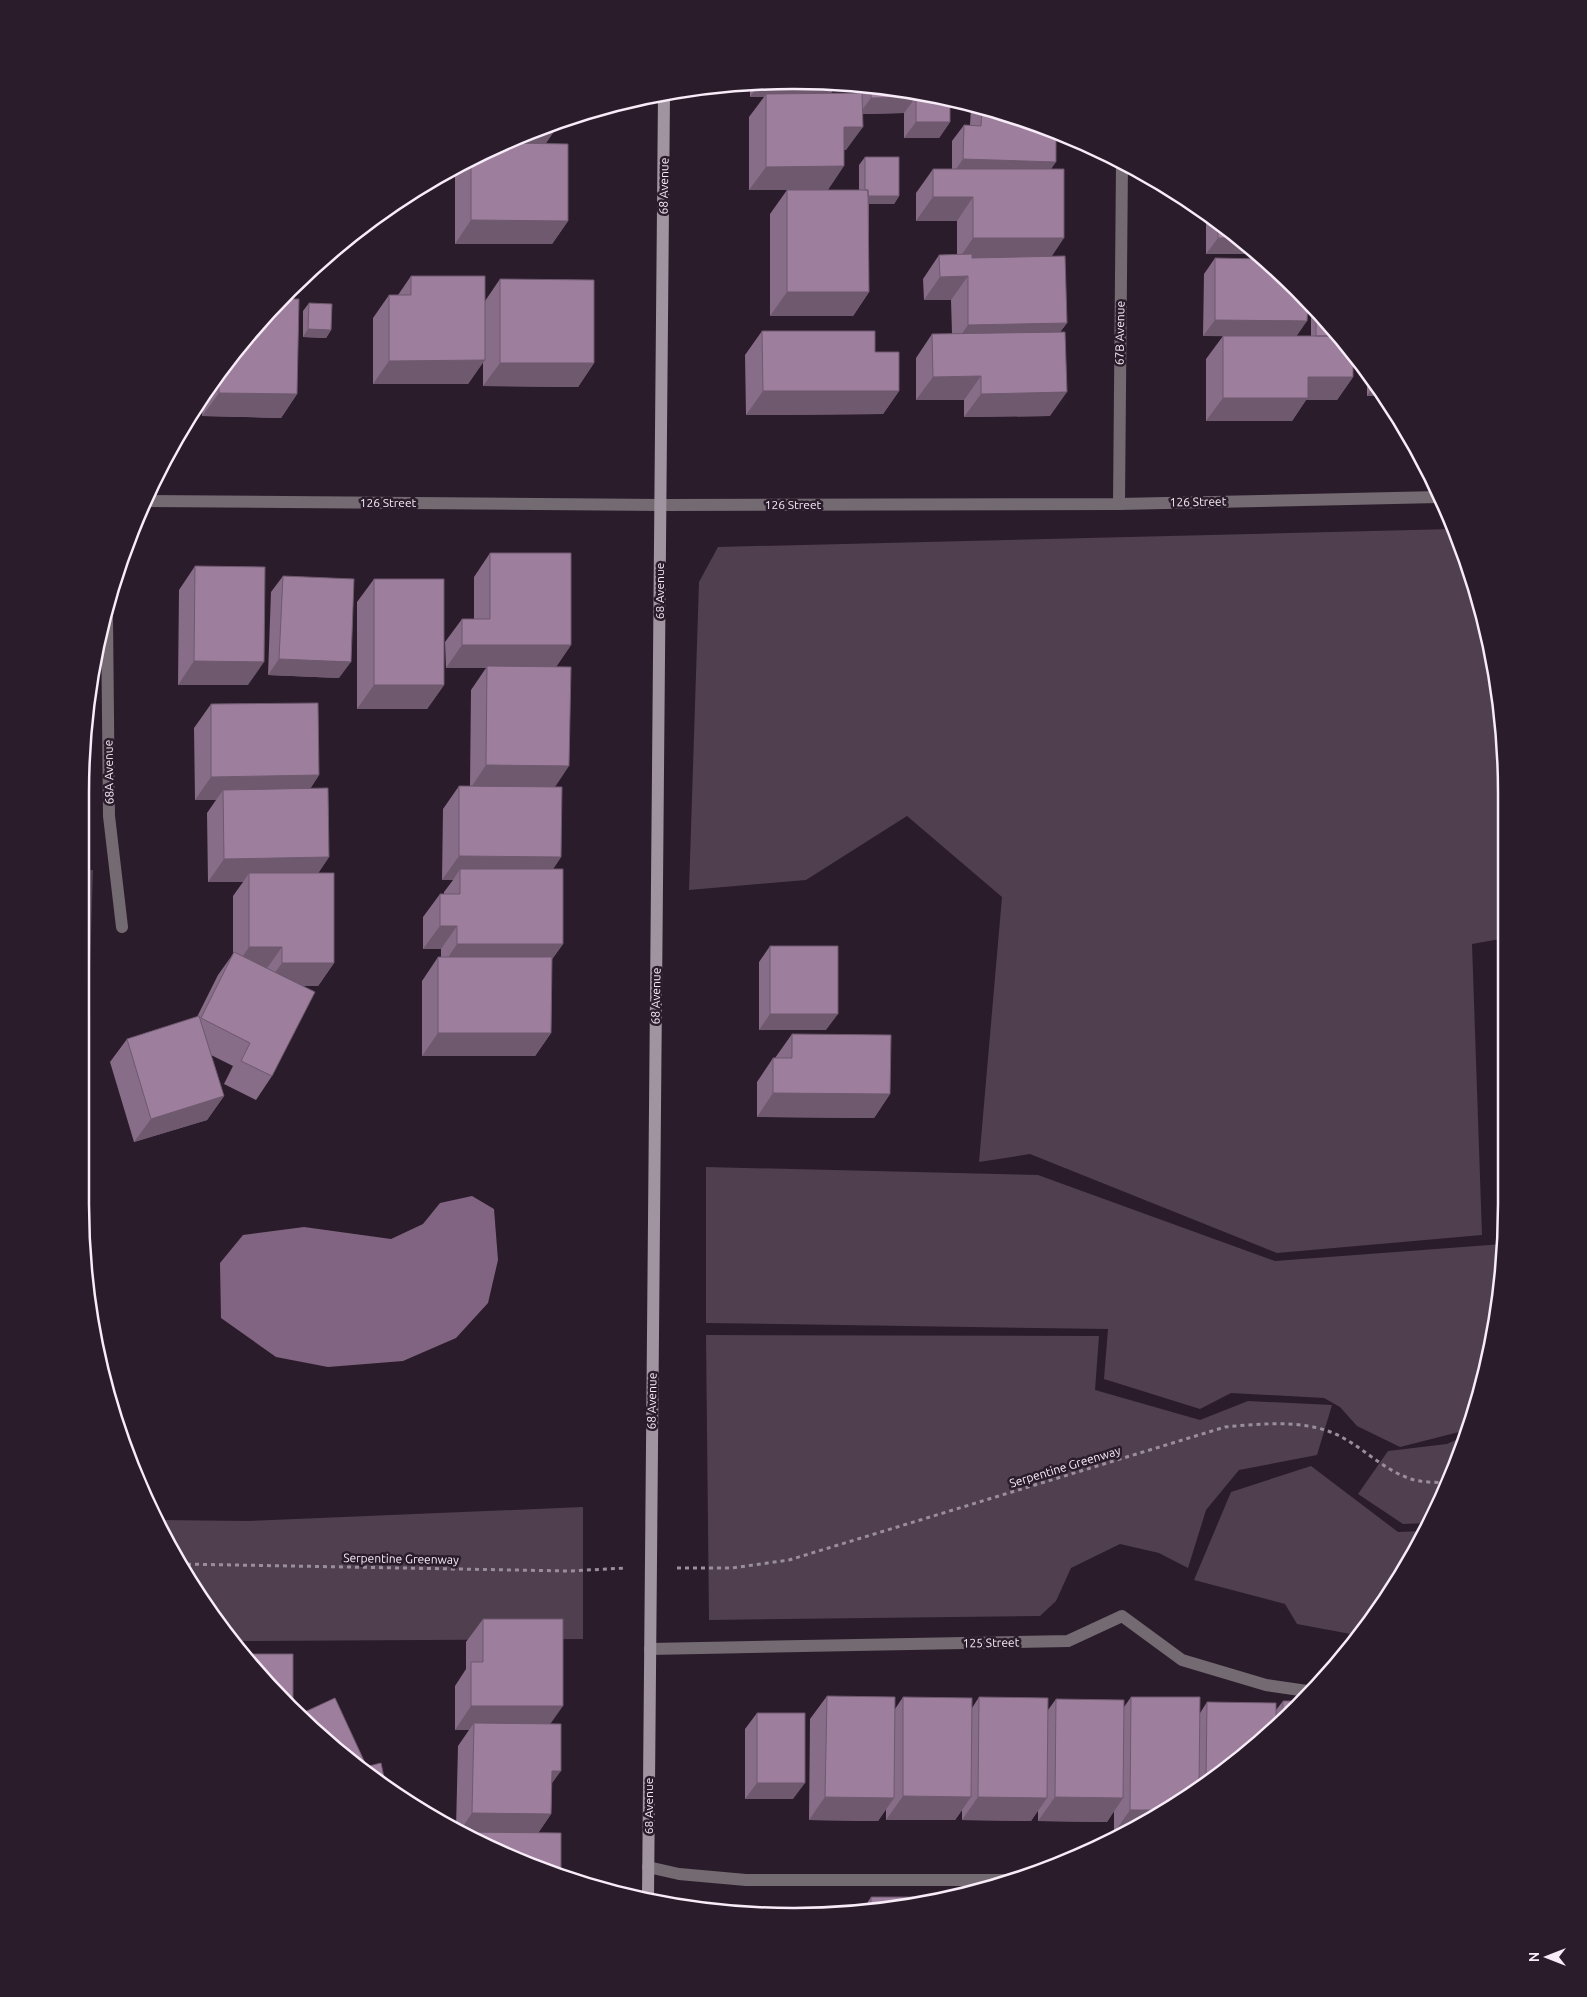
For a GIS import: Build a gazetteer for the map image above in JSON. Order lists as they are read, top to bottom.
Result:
{
  "streets": {
    "street": [
      "68 Avenue",
      "67B Avenue",
      "126 Street",
      "68A Avenue",
      "125 Street"
    ],
    "path": ["Serpentine Greenway"]
  },
  "crossings": [
    ["68 Avenue", "126 Street"],
    ["68 Avenue", "125 Street"],
    ["67B Avenue", "126 Street"]
  ],
  "north": "left"
}
